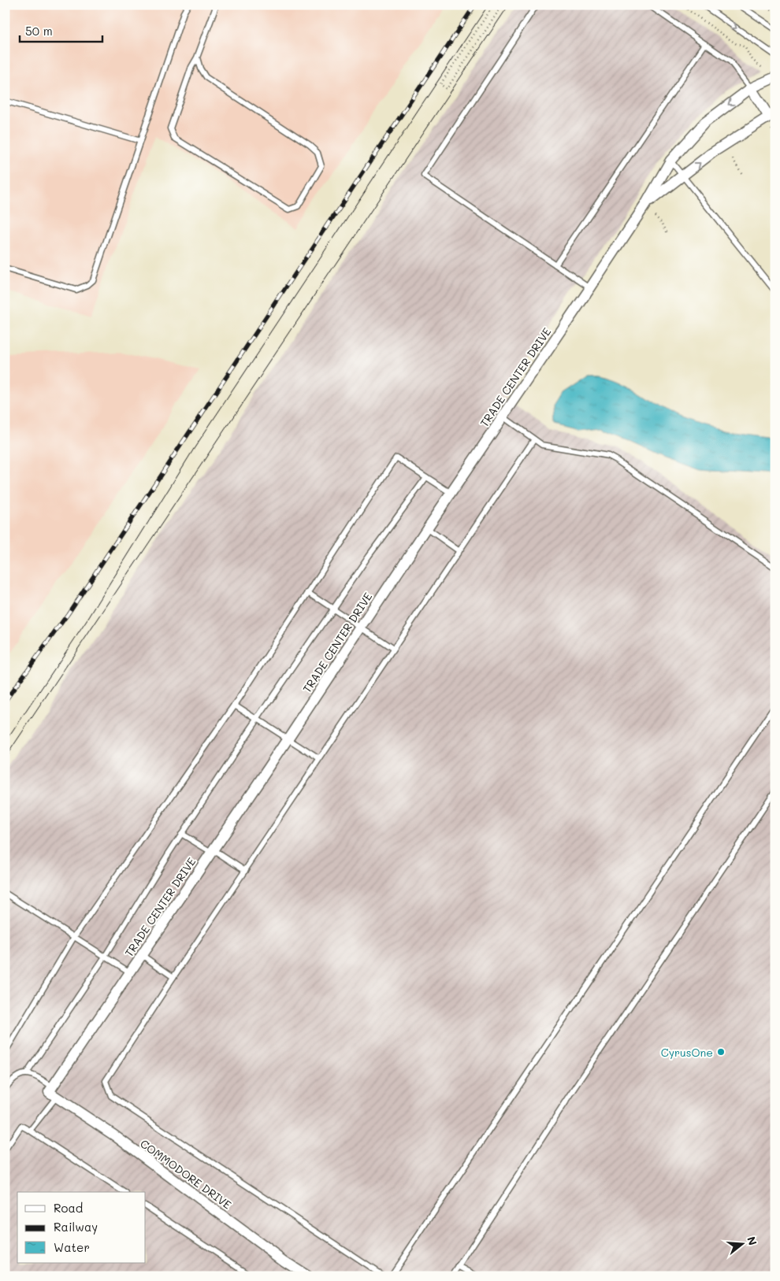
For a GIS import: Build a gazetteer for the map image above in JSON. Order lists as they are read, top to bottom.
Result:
{
  "streets": {
    "street": ["TRADE CENTER DRIVE", "COMMODORE DRIVE"]
  },
  "crossings": [
    ["TRADE CENTER DRIVE", "COMMODORE DRIVE"]
  ],
  "places": ["CyrusOne"],
  "legend": ["Road", "Railway", "Water"],
  "scale_bar": "50 m",
  "north": "right"
}
